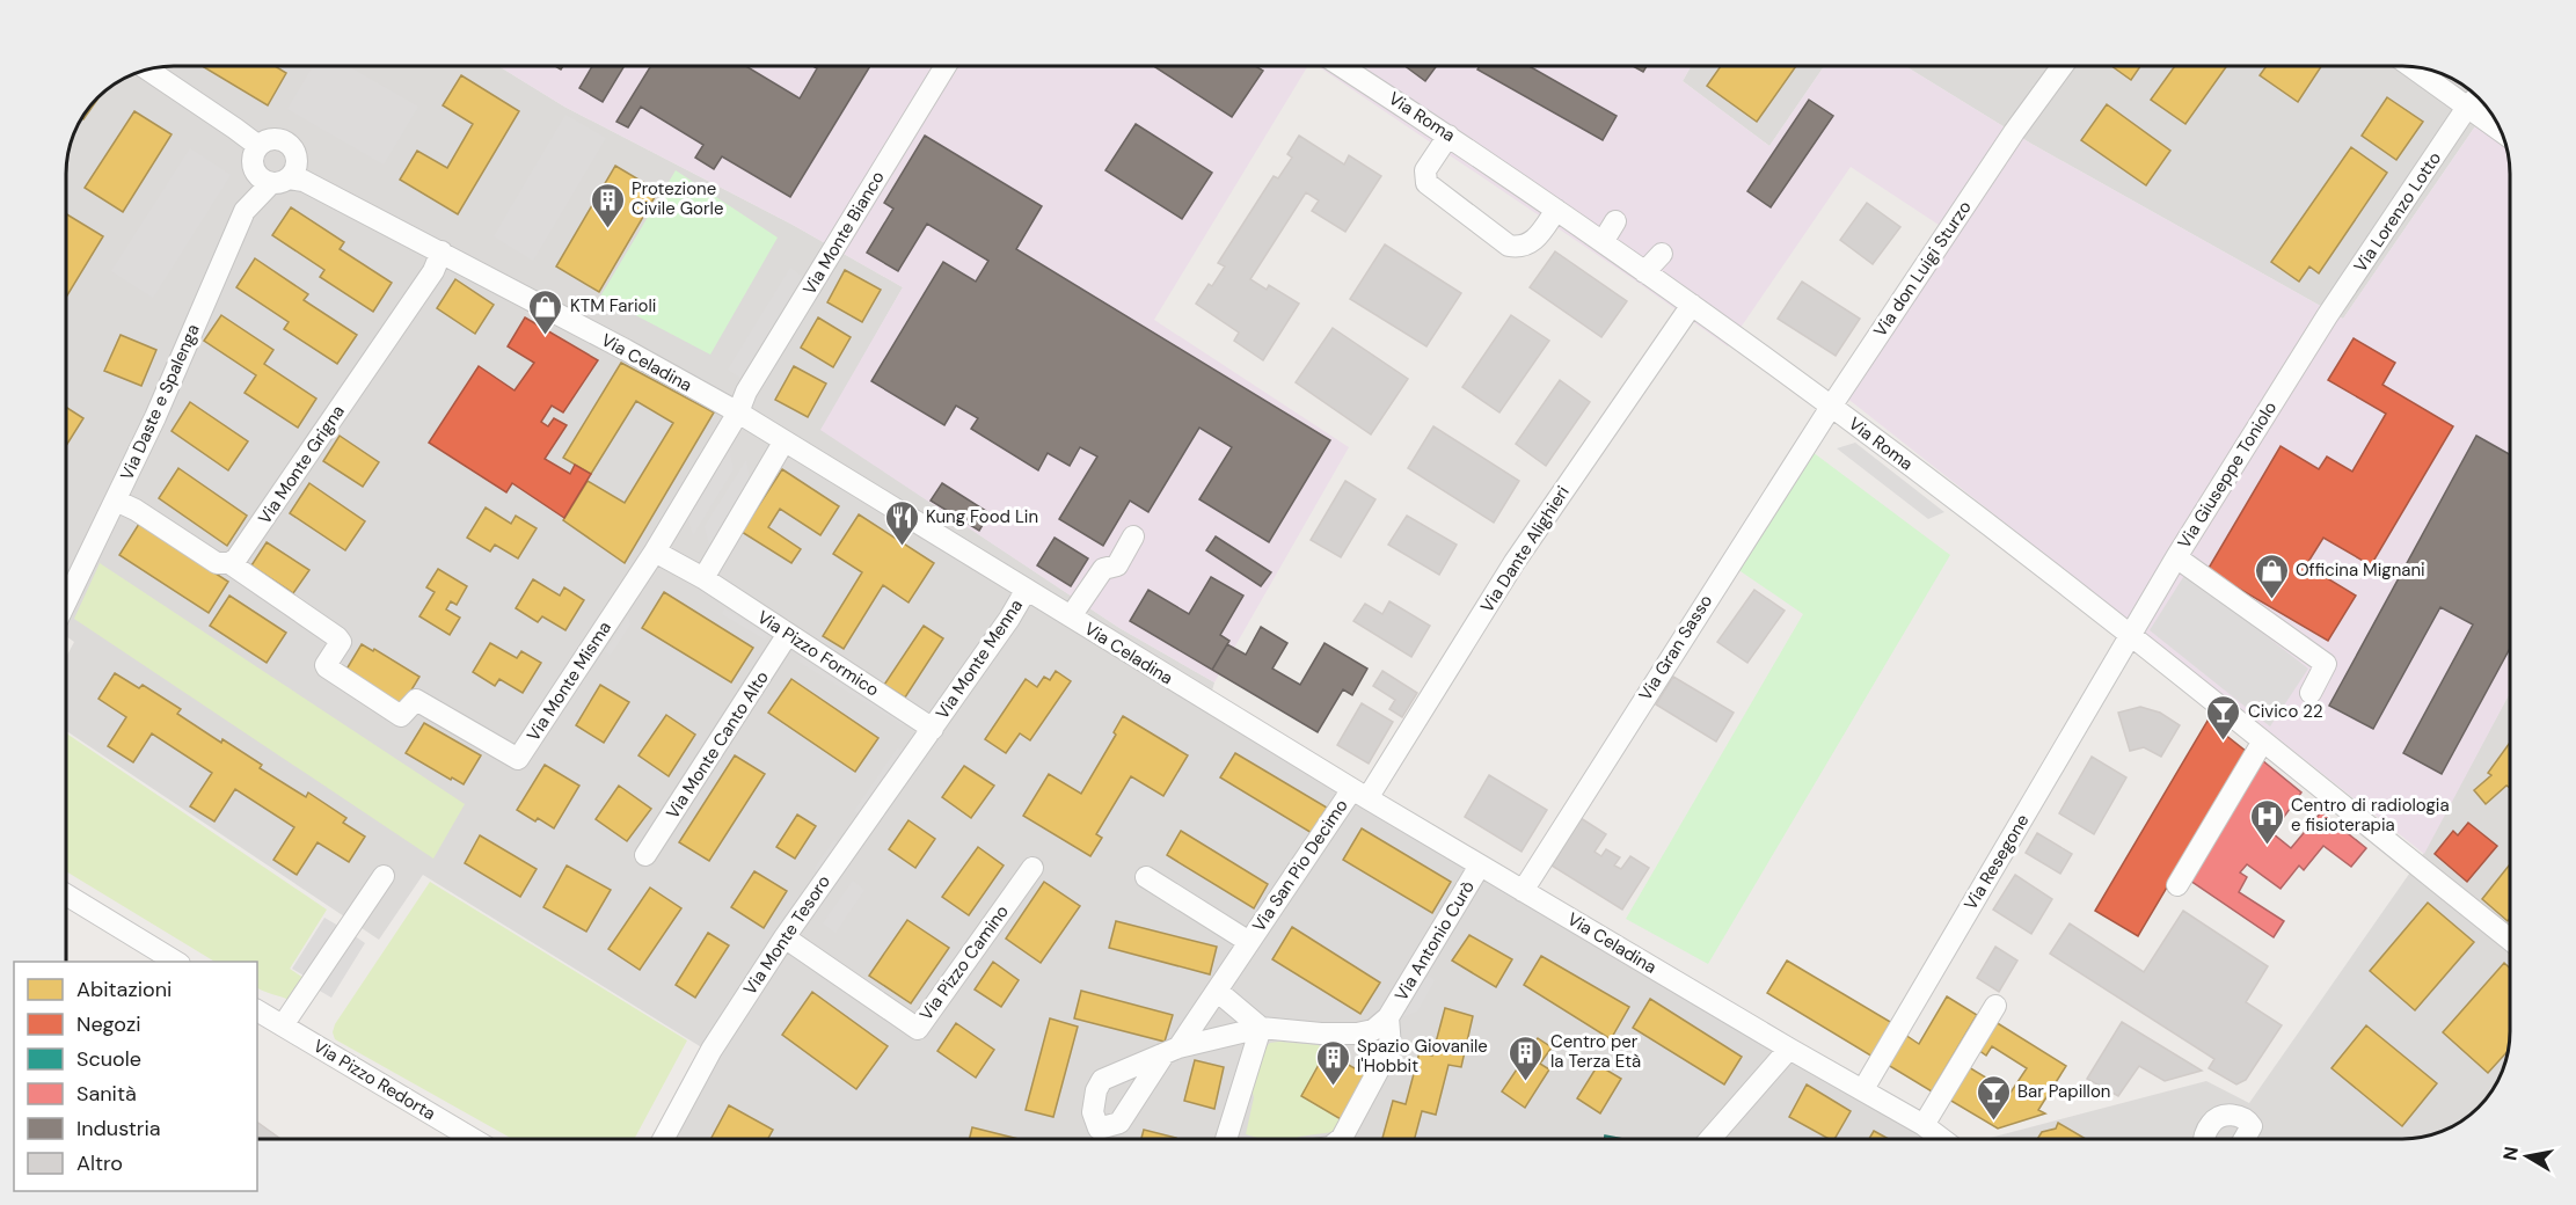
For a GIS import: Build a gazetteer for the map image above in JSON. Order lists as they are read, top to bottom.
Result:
{
  "streets": {
    "street": [
      "Via Roma",
      "Via Lorenzo Lotto",
      "Via Monte Bianco",
      "Via don Luigi Sturzo",
      "Via Celadina",
      "Via Daste e Spalenga",
      "Via Monte Grigna",
      "Via Giuseppe Toniolo",
      "Via Dante Alighieri",
      "Via Gran Sasso",
      "Via Pizzo Formico",
      "Via Monte Menna",
      "Via Monte Misma",
      "Via Monte Canto Alto",
      "Via Resegone",
      "Via San Pio Decimo",
      "Via Monte Tesoro",
      "Via Antonio Curò",
      "Via Pizzo Camino",
      "Via Pizzo Redorta"
    ]
  },
  "crossings": [
    ["Via Roma", "Via don Luigi Sturzo"],
    ["Via Roma", "Via Giuseppe Toniolo"],
    ["Via Roma", "Via Dante Alighieri"],
    ["Via Roma", "Via Gran Sasso"],
    ["Via Roma", "Via Resegone"],
    ["Via Lorenzo Lotto", "Via Giuseppe Toniolo"],
    ["Via Monte Bianco", "Via Celadina"],
    ["Via Monte Bianco", "Via Pizzo Formico"],
    ["Via Monte Bianco", "Via Monte Misma"],
    ["Via don Luigi Sturzo", "Via Gran Sasso"],
    ["Via Celadina", "Via Daste e Spalenga"],
    ["Via Celadina", "Via Monte Grigna"],
    ["Via Celadina", "Via Dante Alighieri"],
    ["Via Celadina", "Via Gran Sasso"],
    ["Via Celadina", "Via Monte Menna"],
    ["Via Celadina", "Via Resegone"],
    ["Via Celadina", "Via San Pio Decimo"],
    ["Via Celadina", "Via Antonio Curò"],
    ["Via Monte Grigna", "Via Monte Misma"],
    ["Via Giuseppe Toniolo", "Via Resegone"],
    ["Via Dante Alighieri", "Via San Pio Decimo"],
    ["Via Pizzo Formico", "Via Monte Menna"],
    ["Via Pizzo Formico", "Via Monte Misma"],
    ["Via Pizzo Formico", "Via Monte Canto Alto"],
    ["Via Pizzo Formico", "Via Monte Tesoro"],
    ["Via Monte Menna", "Via Monte Tesoro"],
    ["Via San Pio Decimo", "Via Antonio Curò"],
    ["Via Monte Tesoro", "Via Pizzo Camino"]
  ],
  "places": {
    "building": ["Protezione Civile Gorle", "Centro per la Terza Età", "Spazio Giovanile l'Hobbit"],
    "shop": ["KTM Farioli", "Officina Mignani"],
    "restaurant": ["Kung Food Lin"],
    "bar": ["Civico 22", "Bar Papillon"],
    "hospital": ["Centro di radiologia e fisioterapia"]
  },
  "legend": [
    "Abitazioni",
    "Negozi",
    "Scuole",
    "Sanità",
    "Industria",
    "Altro"
  ],
  "north": "left"
}
